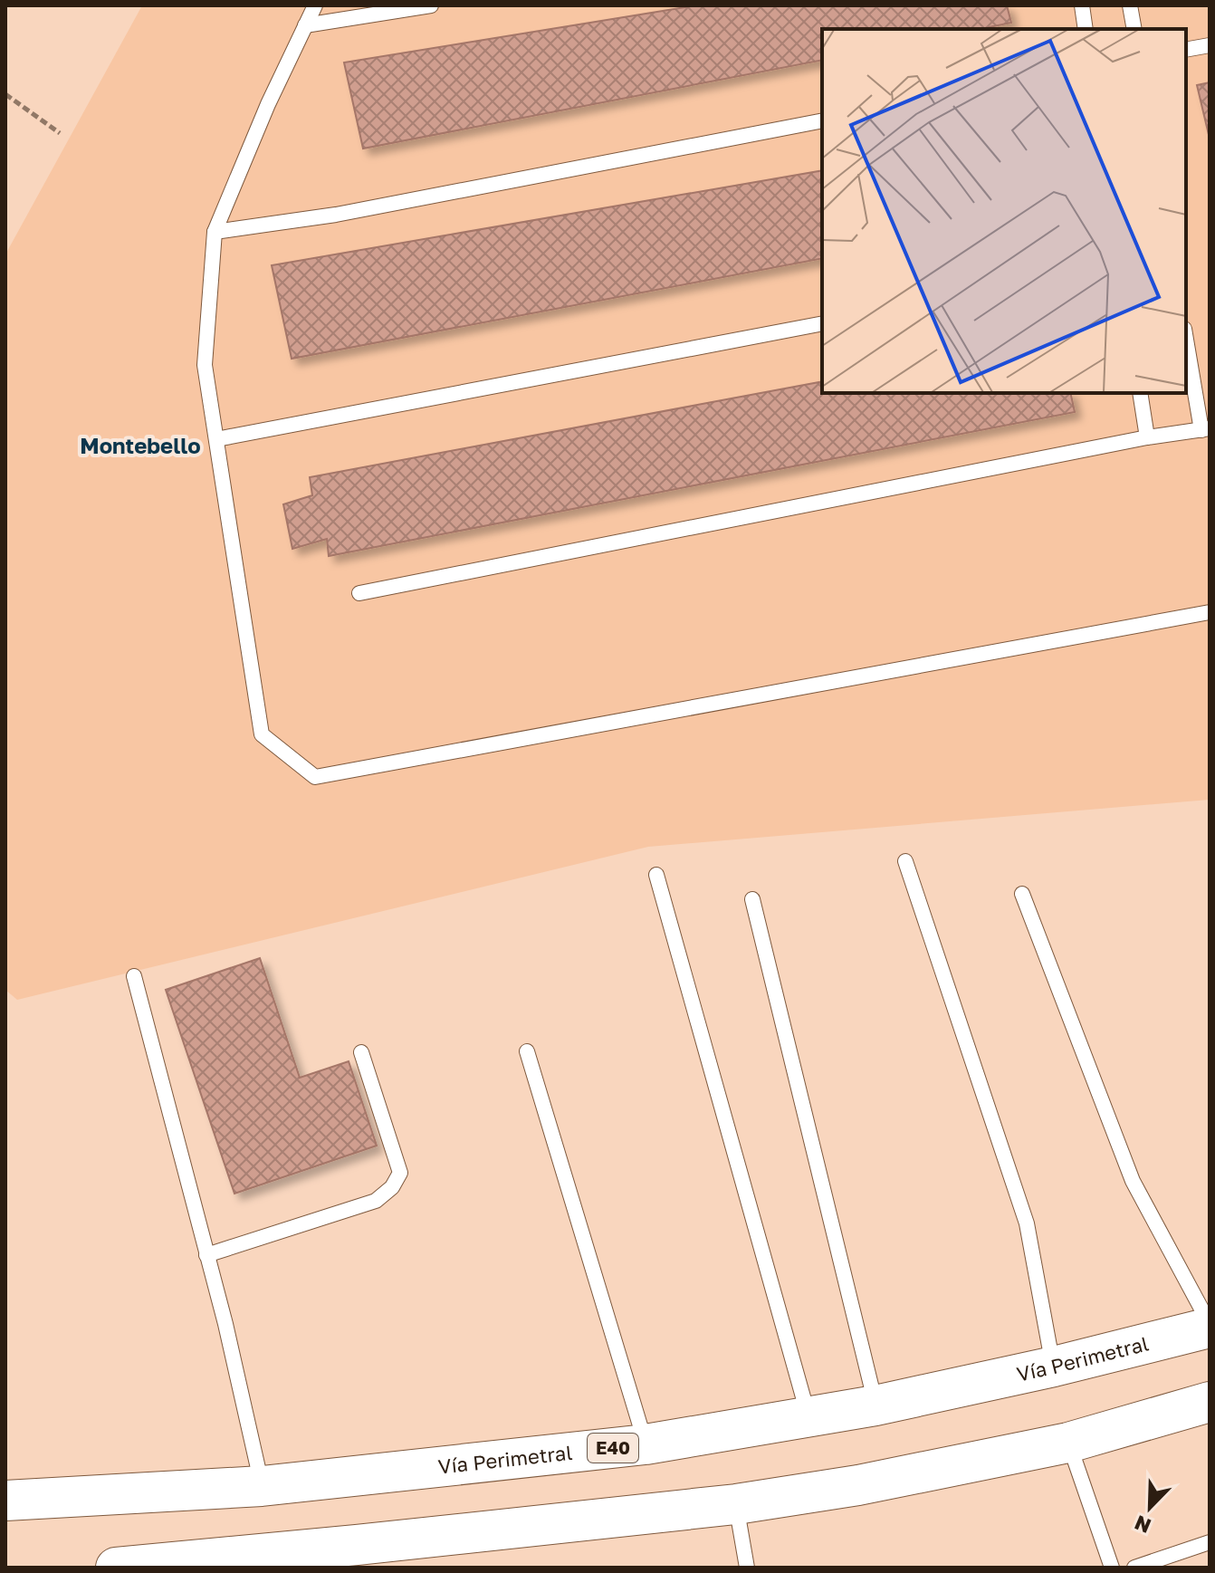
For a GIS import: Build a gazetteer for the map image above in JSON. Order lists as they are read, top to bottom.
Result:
{
  "streets": {
    "highway": ["Vía Perimetral", "E40"]
  },
  "districts": ["Montebello"],
  "north": "bottom left"
}
